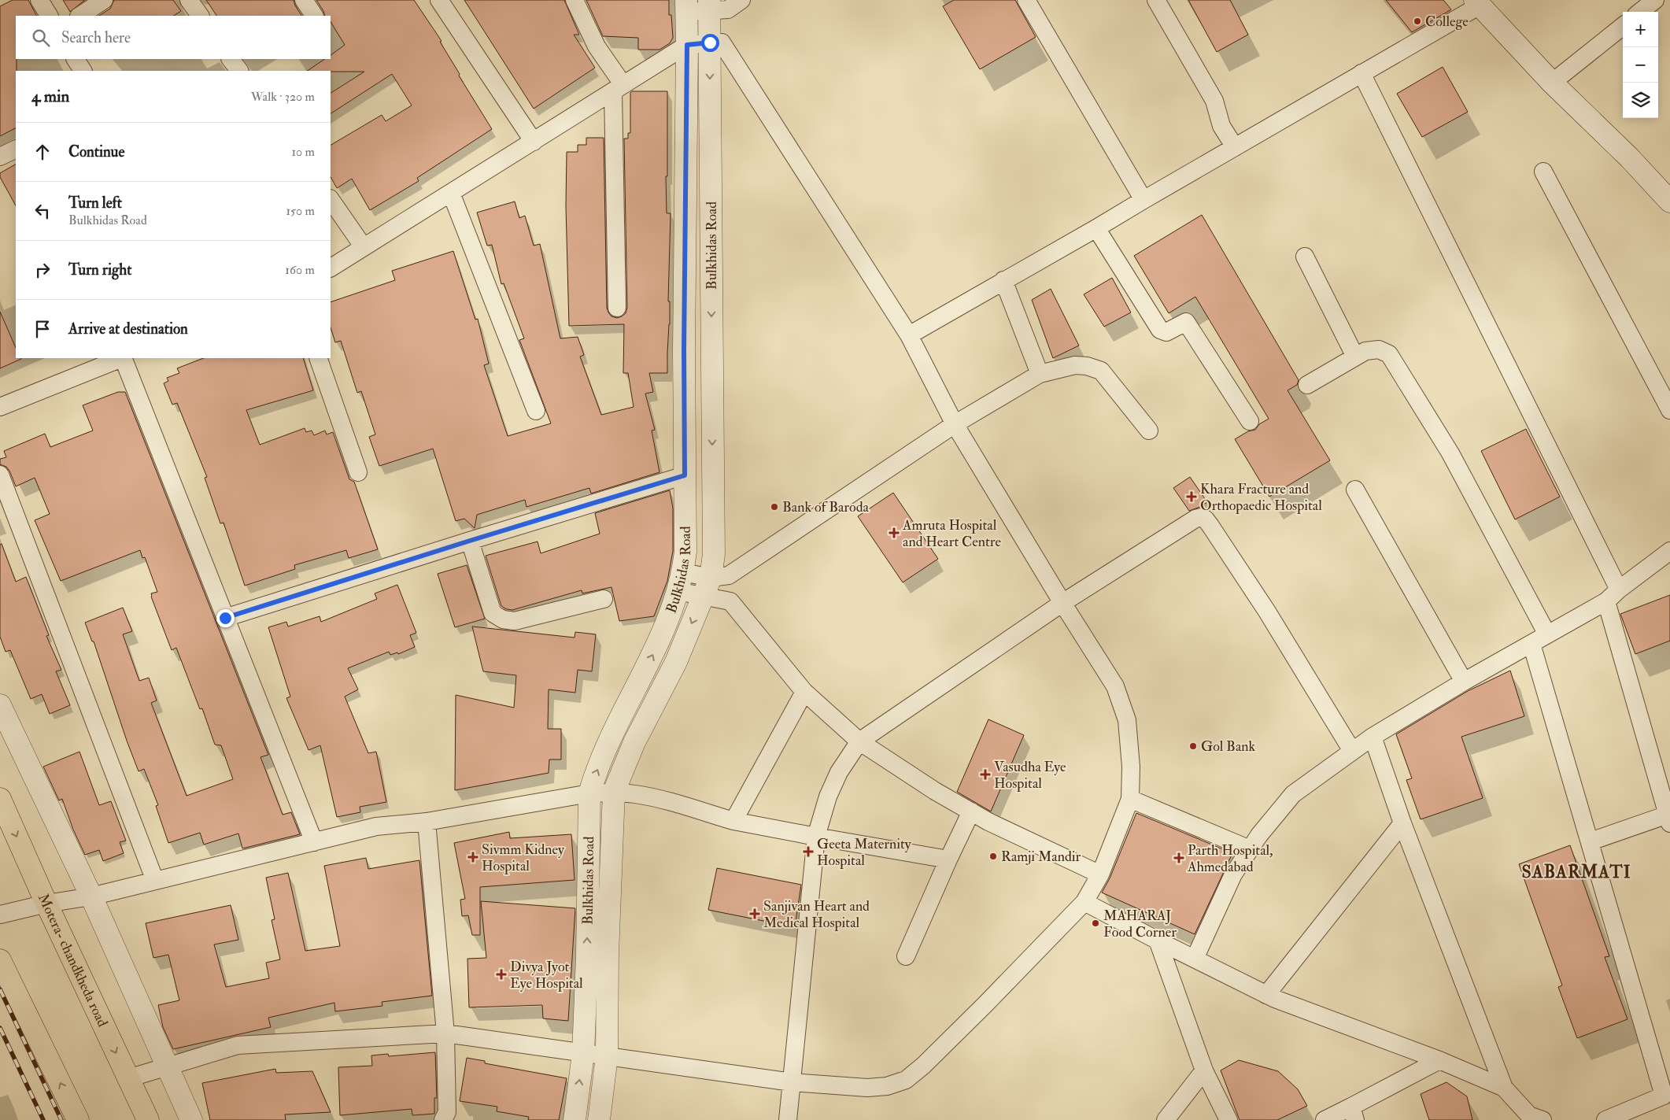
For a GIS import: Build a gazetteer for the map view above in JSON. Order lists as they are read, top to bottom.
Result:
{
  "streets": {
    "main road": ["Motera- chandkheda road"],
    "street": ["Bulkhidas Road"]
  },
  "districts": ["SABARMATI"],
  "places": {
    "other": [
      "College",
      "Bank of Baroda",
      "Gol Bank",
      "Ramji Mandir",
      "MAHARAJ Food Corner"
    ],
    "health": [
      "Khara Fracture and Orthopaedic Hospital",
      "Amruta Hospital and Heart Centre",
      "Vasudha Eye Hospital",
      "Geeta Maternity Hospital",
      "Sivmm Kidney Hospital",
      "Parth Hospital, Ahmedabad",
      "Sanjivan Heart and Medical Hospital",
      "Divya Jyot Eye Hospital"
    ]
  },
  "page": {
    "map_buttons": ["+", "−"],
    "search": "Search here",
    "heading": ["4 min", "Walk · 320 m"],
    "list": [
      ["Continue", "10 m"],
      ["Turn left", "Bulkhidas Road", "150 m"],
      ["Turn right", "160 m"],
      "Arrive at destination"
    ]
  }
}
